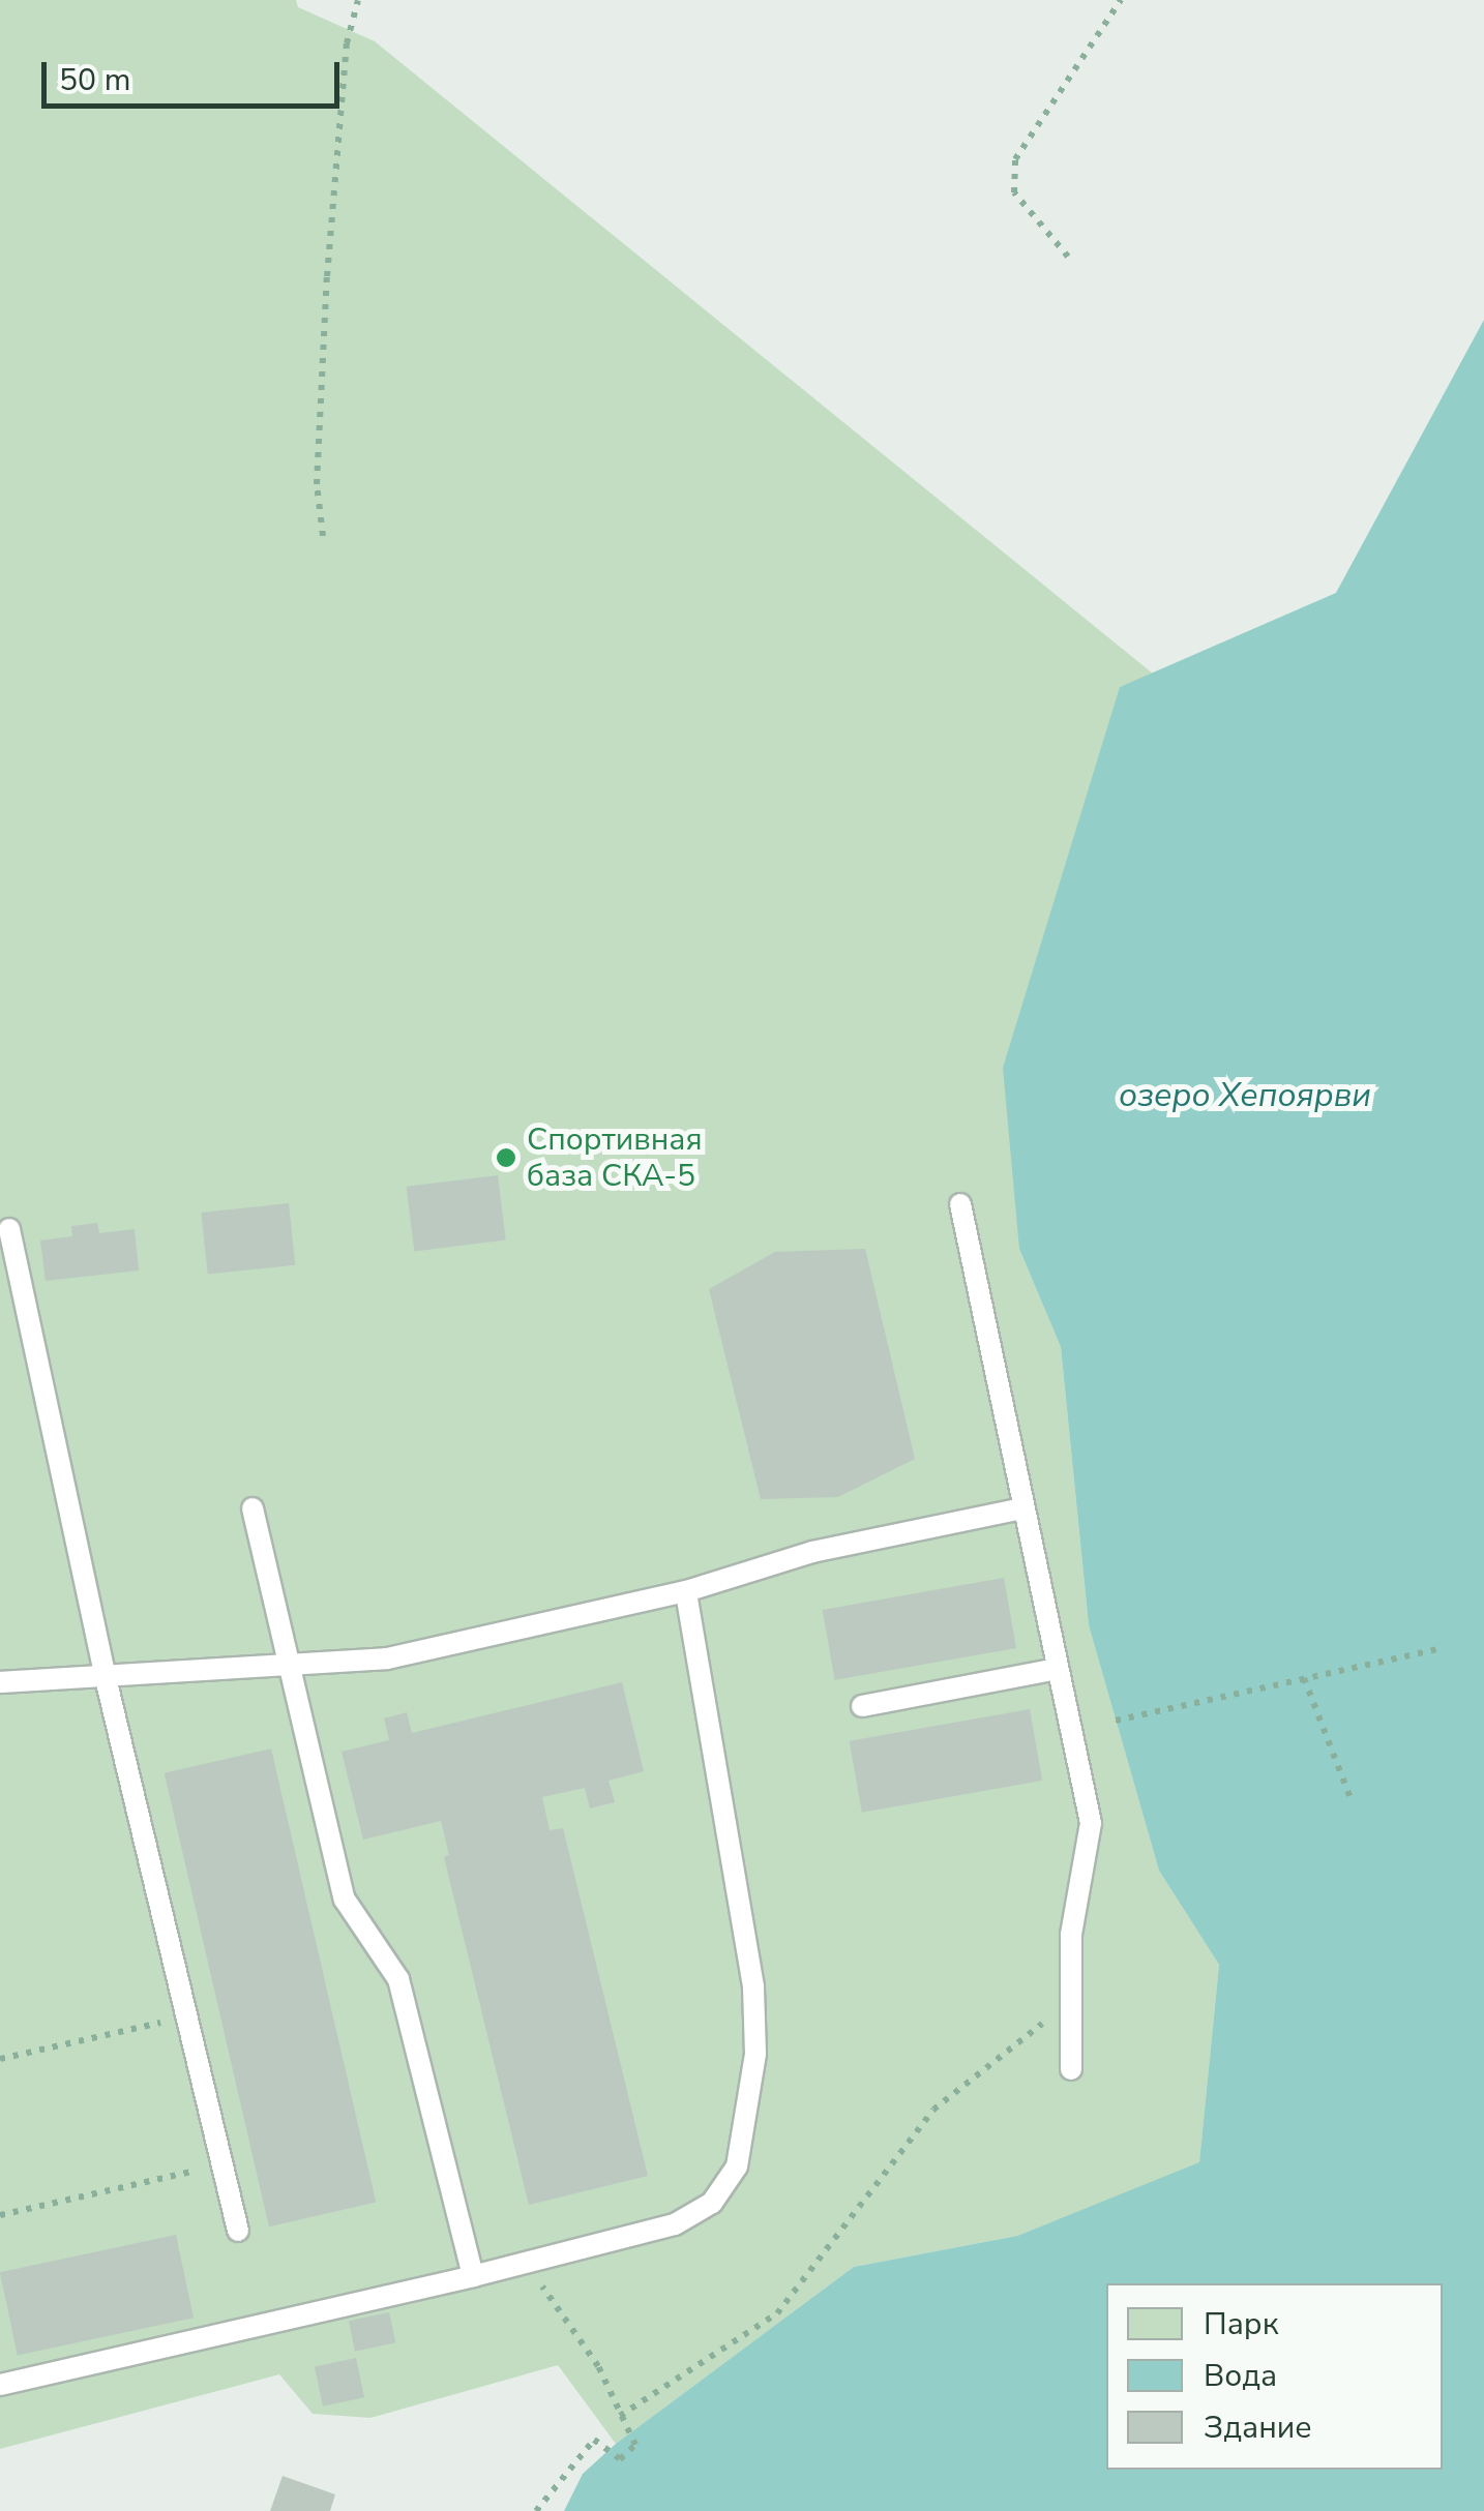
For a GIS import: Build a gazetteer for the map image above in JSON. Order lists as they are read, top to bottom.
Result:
{
  "water": ["озеро Хепоярви"],
  "places": ["Спортивная база СКА-5"],
  "legend": ["Парк", "Вода", "Здание"],
  "scale_bar": "50 m"
}
